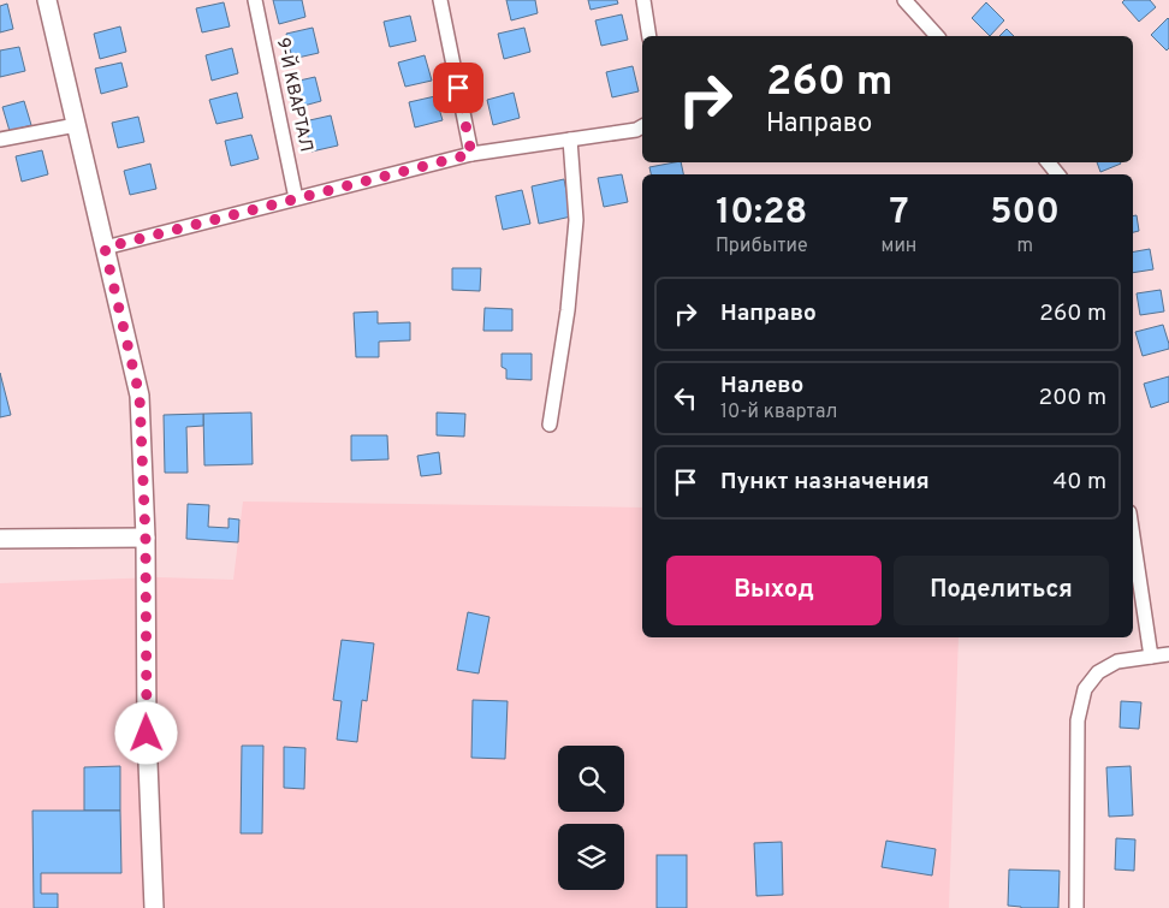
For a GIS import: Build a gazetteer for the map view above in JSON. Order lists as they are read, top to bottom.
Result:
{
  "streets": {
    "street": ["9-Й КВАРТАЛ"]
  },
  "page": {
    "turn": ["260 m", "Направо"],
    "eta": [
      "10:28",
      "Прибытие",
      "7",
      "мин",
      "500",
      "m"
    ],
    "list": [
      {
        "name": "Направо",
        "value": "260 m"
      },
      {
        "name": "Налево",
        "note": "10-й квартал",
        "value": "200 m"
      },
      {
        "name": "Пункт назначения",
        "value": "40 m"
      }
    ],
    "buttons": ["Выход", "Поделиться"]
  }
}
